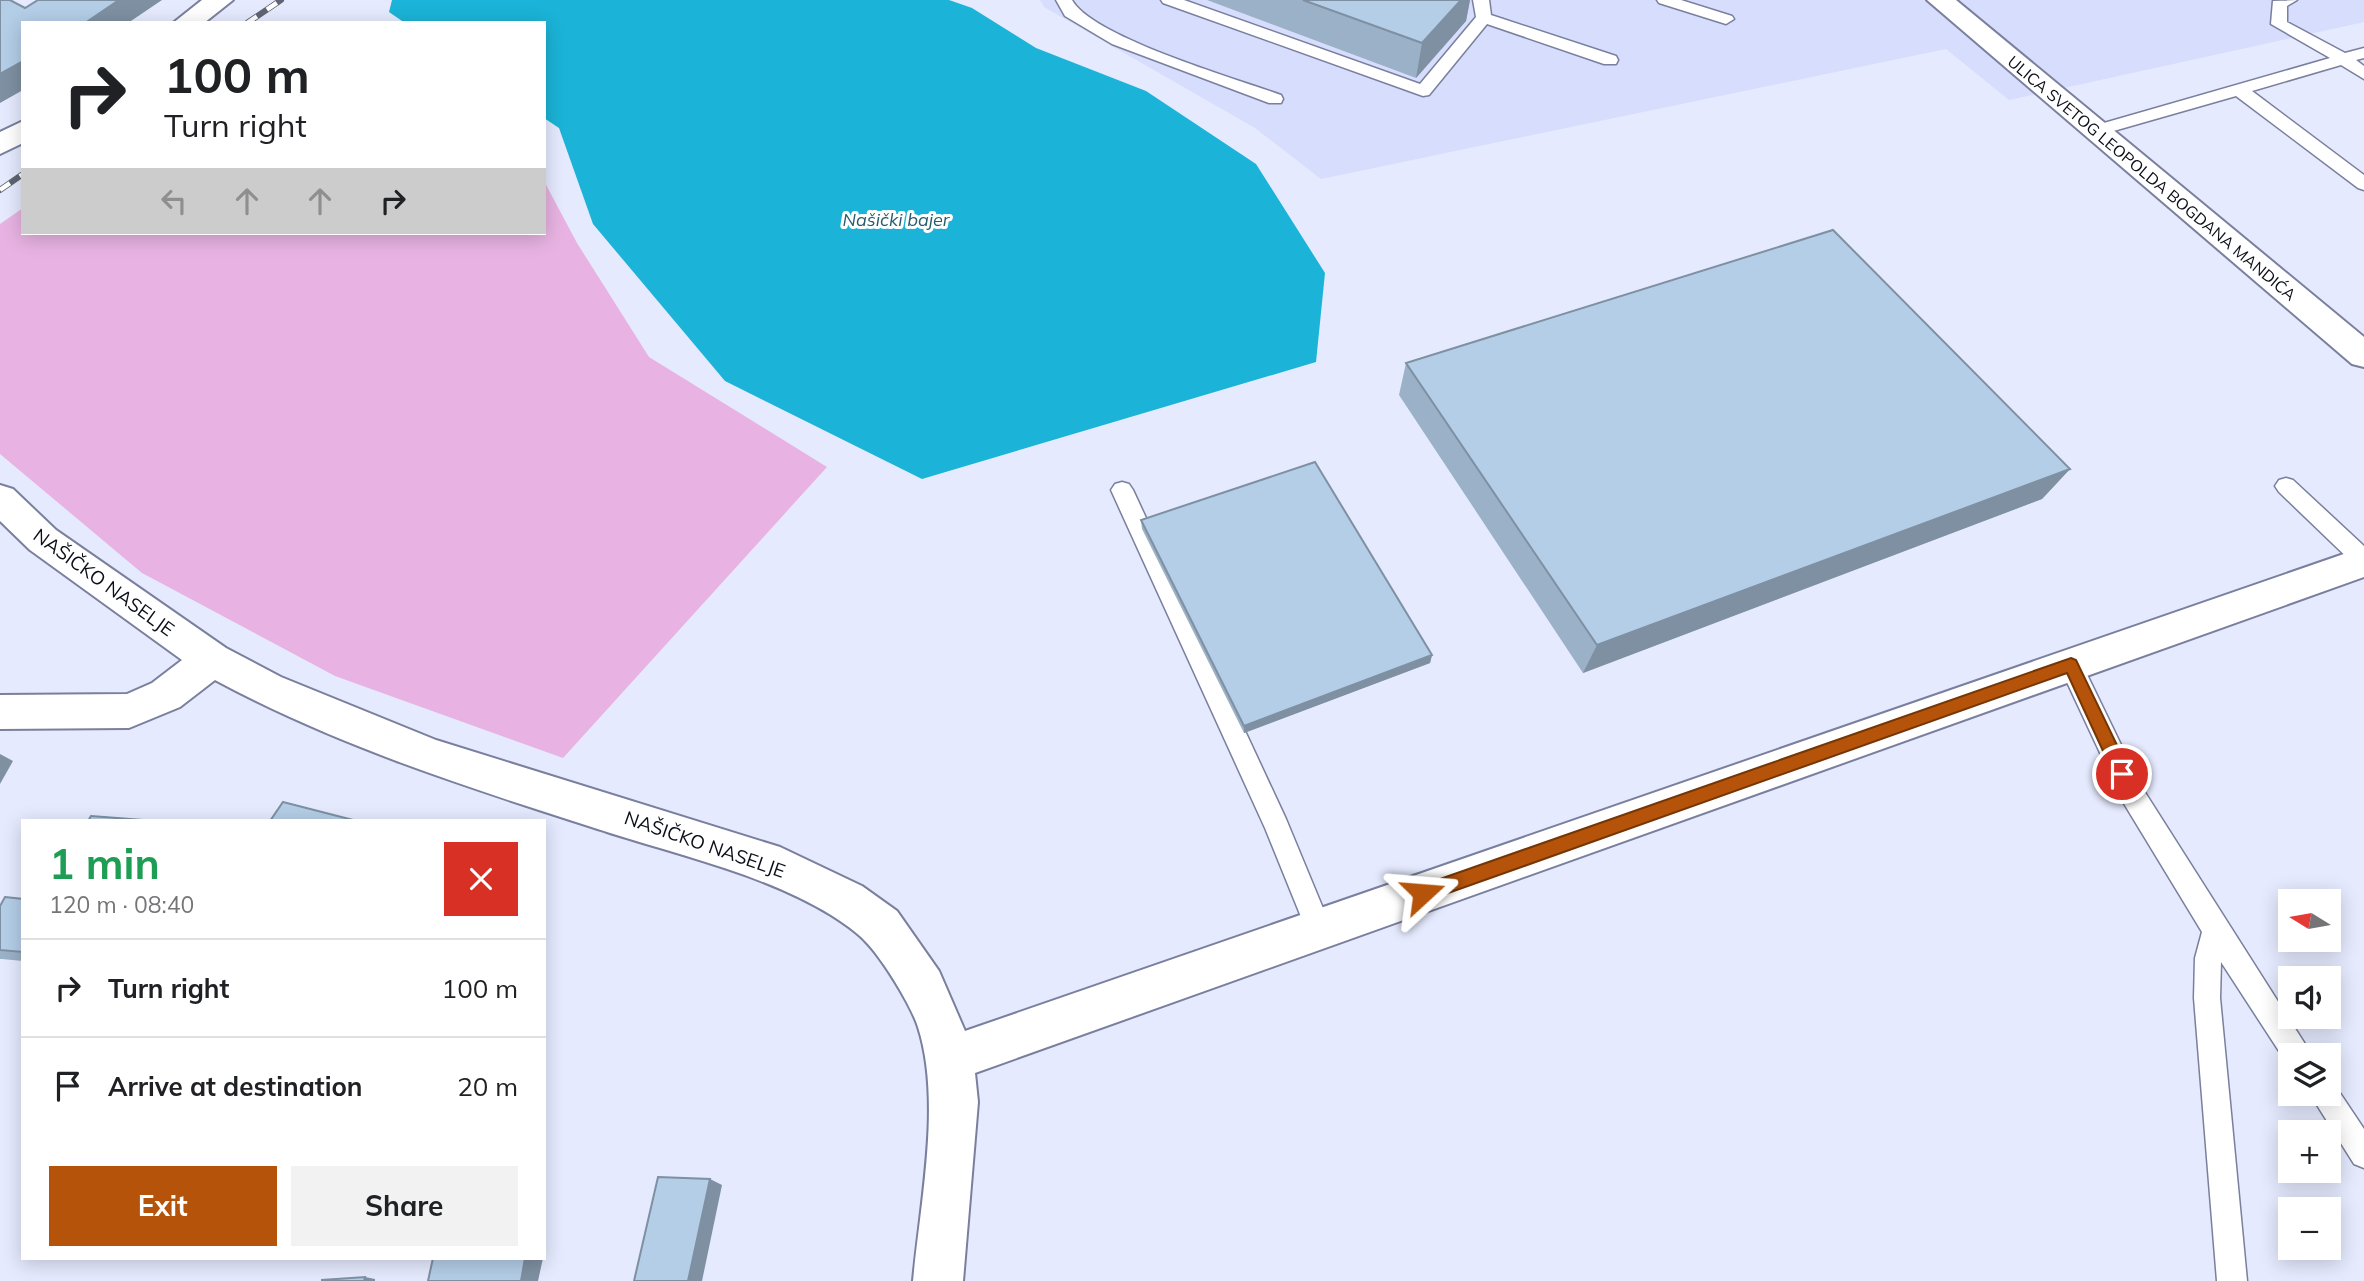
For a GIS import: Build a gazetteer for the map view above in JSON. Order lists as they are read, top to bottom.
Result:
{
  "streets": {
    "street": ["ULICA SVETOG LEOPOLDA BOGDANA MANDIĆA", "NAŠIČKO NASELJE"]
  },
  "water": ["Našički bajer"],
  "north": "left",
  "page": {
    "turn": ["100 m", "Turn right"],
    "heading": ["1 min", "120 m · 08:40"],
    "map_buttons": ["+", "−"],
    "list": [
      {
        "name": "Turn right",
        "value": "100 m"
      },
      {
        "name": "Arrive at destination",
        "value": "20 m"
      }
    ],
    "buttons": ["Exit", "Share"]
  }
}
